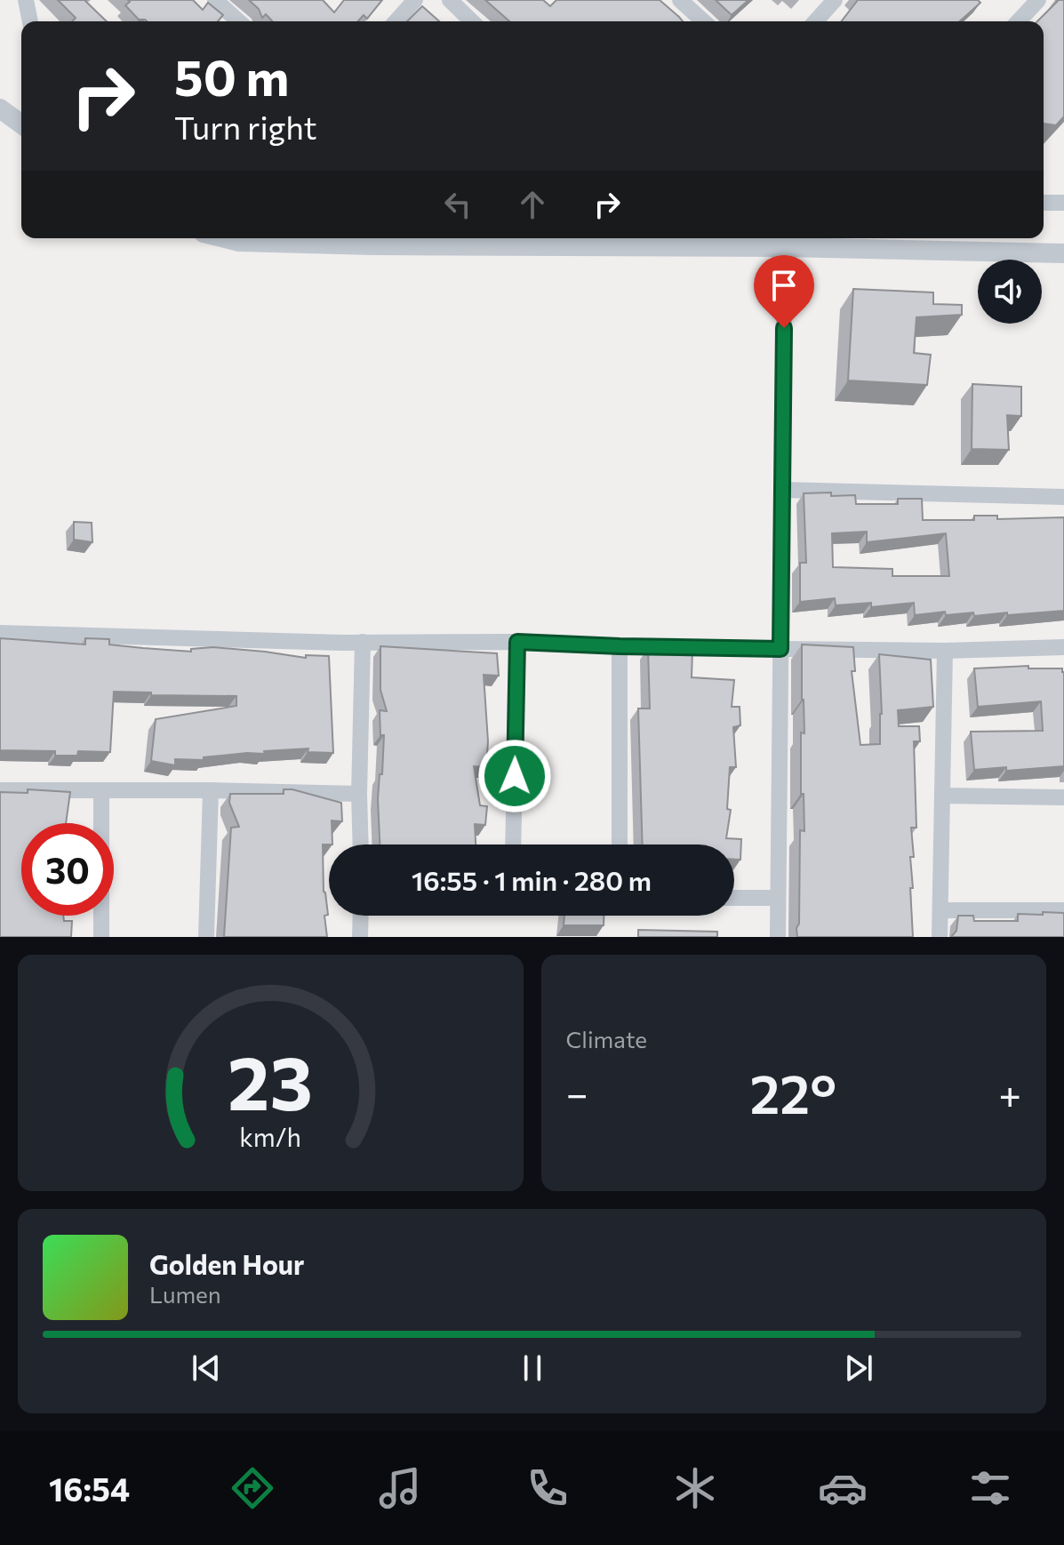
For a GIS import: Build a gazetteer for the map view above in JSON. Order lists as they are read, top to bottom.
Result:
{
  "page": {
    "turn": ["50 m", "Turn right"],
    "limit": "30",
    "trip": "16:55 · 1 min · 280 m",
    "tile": "Climate",
    "heat": ["−", "22°", "+"],
    "song": ["Golden Hour", "Lumen"],
    "tabs": "16:54",
    "gauge": ["23", "km/h"]
  }
}
